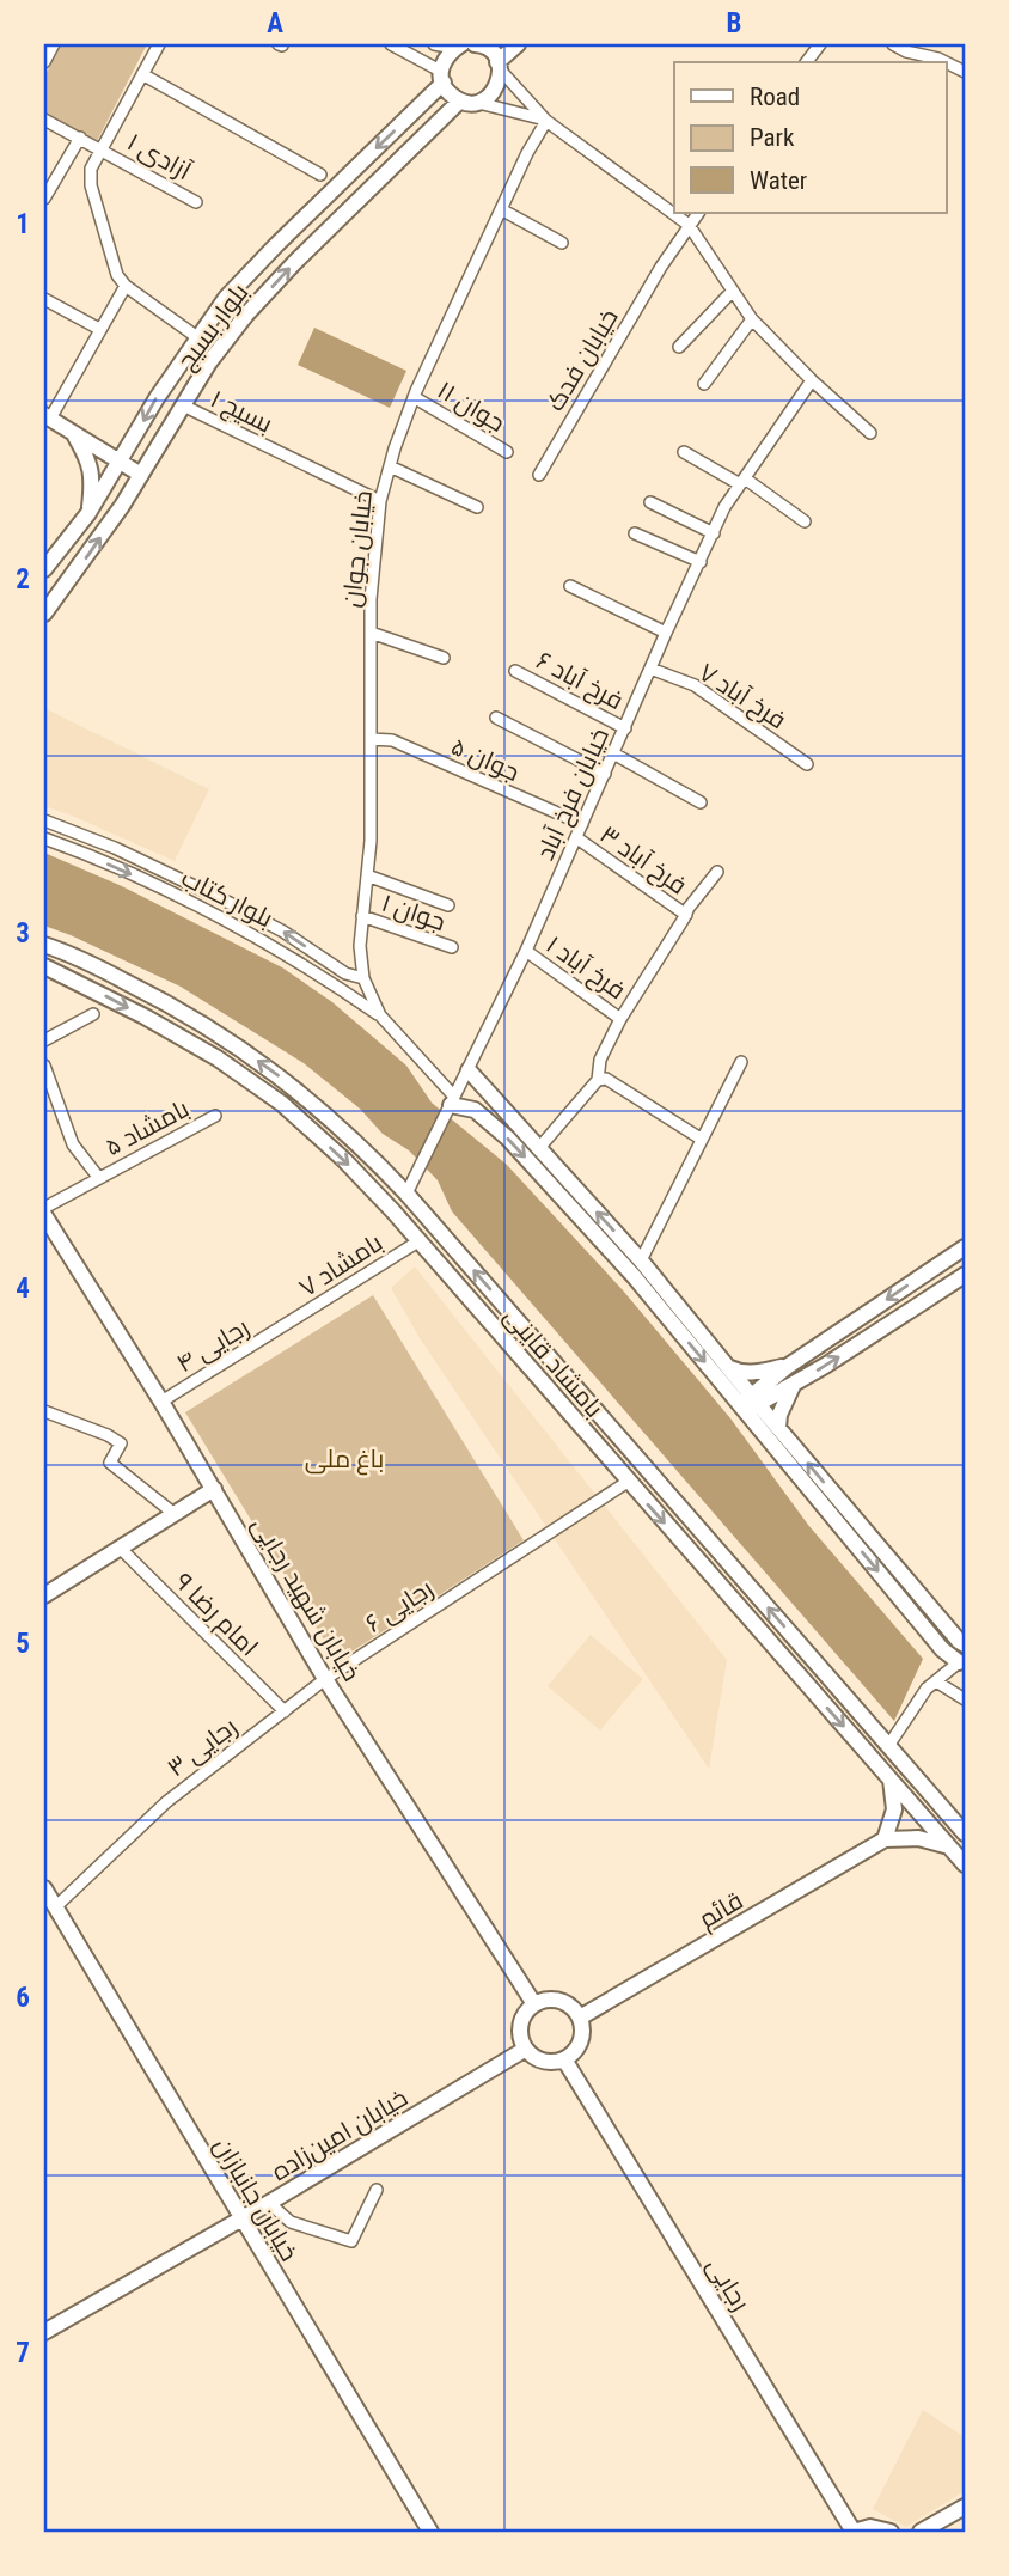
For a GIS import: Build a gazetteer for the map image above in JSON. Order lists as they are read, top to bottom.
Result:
{
  "streets": {
    "street": [
      "آزادی ۱",
      "بلوار بسیج",
      "خیابان فدک",
      "جوان ۱۱",
      "بسیج ۱",
      "خیابان جوان",
      "فرخ آباد ۶",
      "فرخ آباد ۷",
      "جوان ۵",
      "خیابان فرخ آباد",
      "فرخ آباد ۳",
      "بلوار کتاب",
      "جوان ۱",
      "فرخ آباد ۱",
      "بامشاد ۵",
      "بامشاد ۷",
      "رجایی ۴",
      "بامشاد قاینی",
      "خیابان شهید رجایی",
      "رجایی ۶",
      "امام رضا ۹",
      "رجایی ۳",
      "قائم",
      "خیابان امین‌زاده",
      "خیابان جانبازان",
      "رجایی"
    ]
  },
  "crossings": [
    ["بلوار بسیج", "بسیج ۱"],
    ["جوان ۱۱", "خیابان جوان"],
    ["بسیج ۱", "خیابان جوان"],
    ["خیابان جوان", "جوان ۵"],
    ["خیابان جوان", "بلوار کتاب"],
    ["خیابان جوان", "جوان ۱"],
    ["فرخ آباد ۶", "خیابان فرخ آباد"],
    ["فرخ آباد ۷", "خیابان فرخ آباد"],
    ["جوان ۵", "خیابان فرخ آباد"],
    ["خیابان فرخ آباد", "فرخ آباد ۳"],
    ["خیابان فرخ آباد", "فرخ آباد ۱"],
    ["خیابان فرخ آباد", "بامشاد قاینی"],
    ["بامشاد ۷", "رجایی ۴"],
    ["بامشاد ۷", "بامشاد قاینی"],
    ["رجایی ۴", "خیابان شهید رجایی"],
    ["بامشاد قاینی", "رجایی ۶"],
    ["خیابان شهید رجایی", "رجایی ۶"],
    ["خیابان شهید رجایی", "رجایی ۳"],
    ["خیابان شهید رجایی", "قائم"],
    ["خیابان شهید رجایی", "خیابان امین‌زاده"],
    ["خیابان شهید رجایی", "رجایی"],
    ["رجایی ۶", "رجایی ۳"],
    ["امام رضا ۹", "رجایی ۳"],
    ["رجایی ۳", "خیابان جانبازان"],
    ["قائم", "خیابان امین‌زاده"],
    ["قائم", "رجایی"],
    ["خیابان امین‌زاده", "خیابان جانبازان"],
    ["خیابان امین‌زاده", "رجایی"]
  ],
  "parks": ["باغ ملی"],
  "legend": ["Road", "Park", "Water"],
  "grid": {
    "columns": ["A", "B"],
    "rows": [
      "1",
      "2",
      "3",
      "4",
      "5",
      "6",
      "7"
    ]
  }
}
